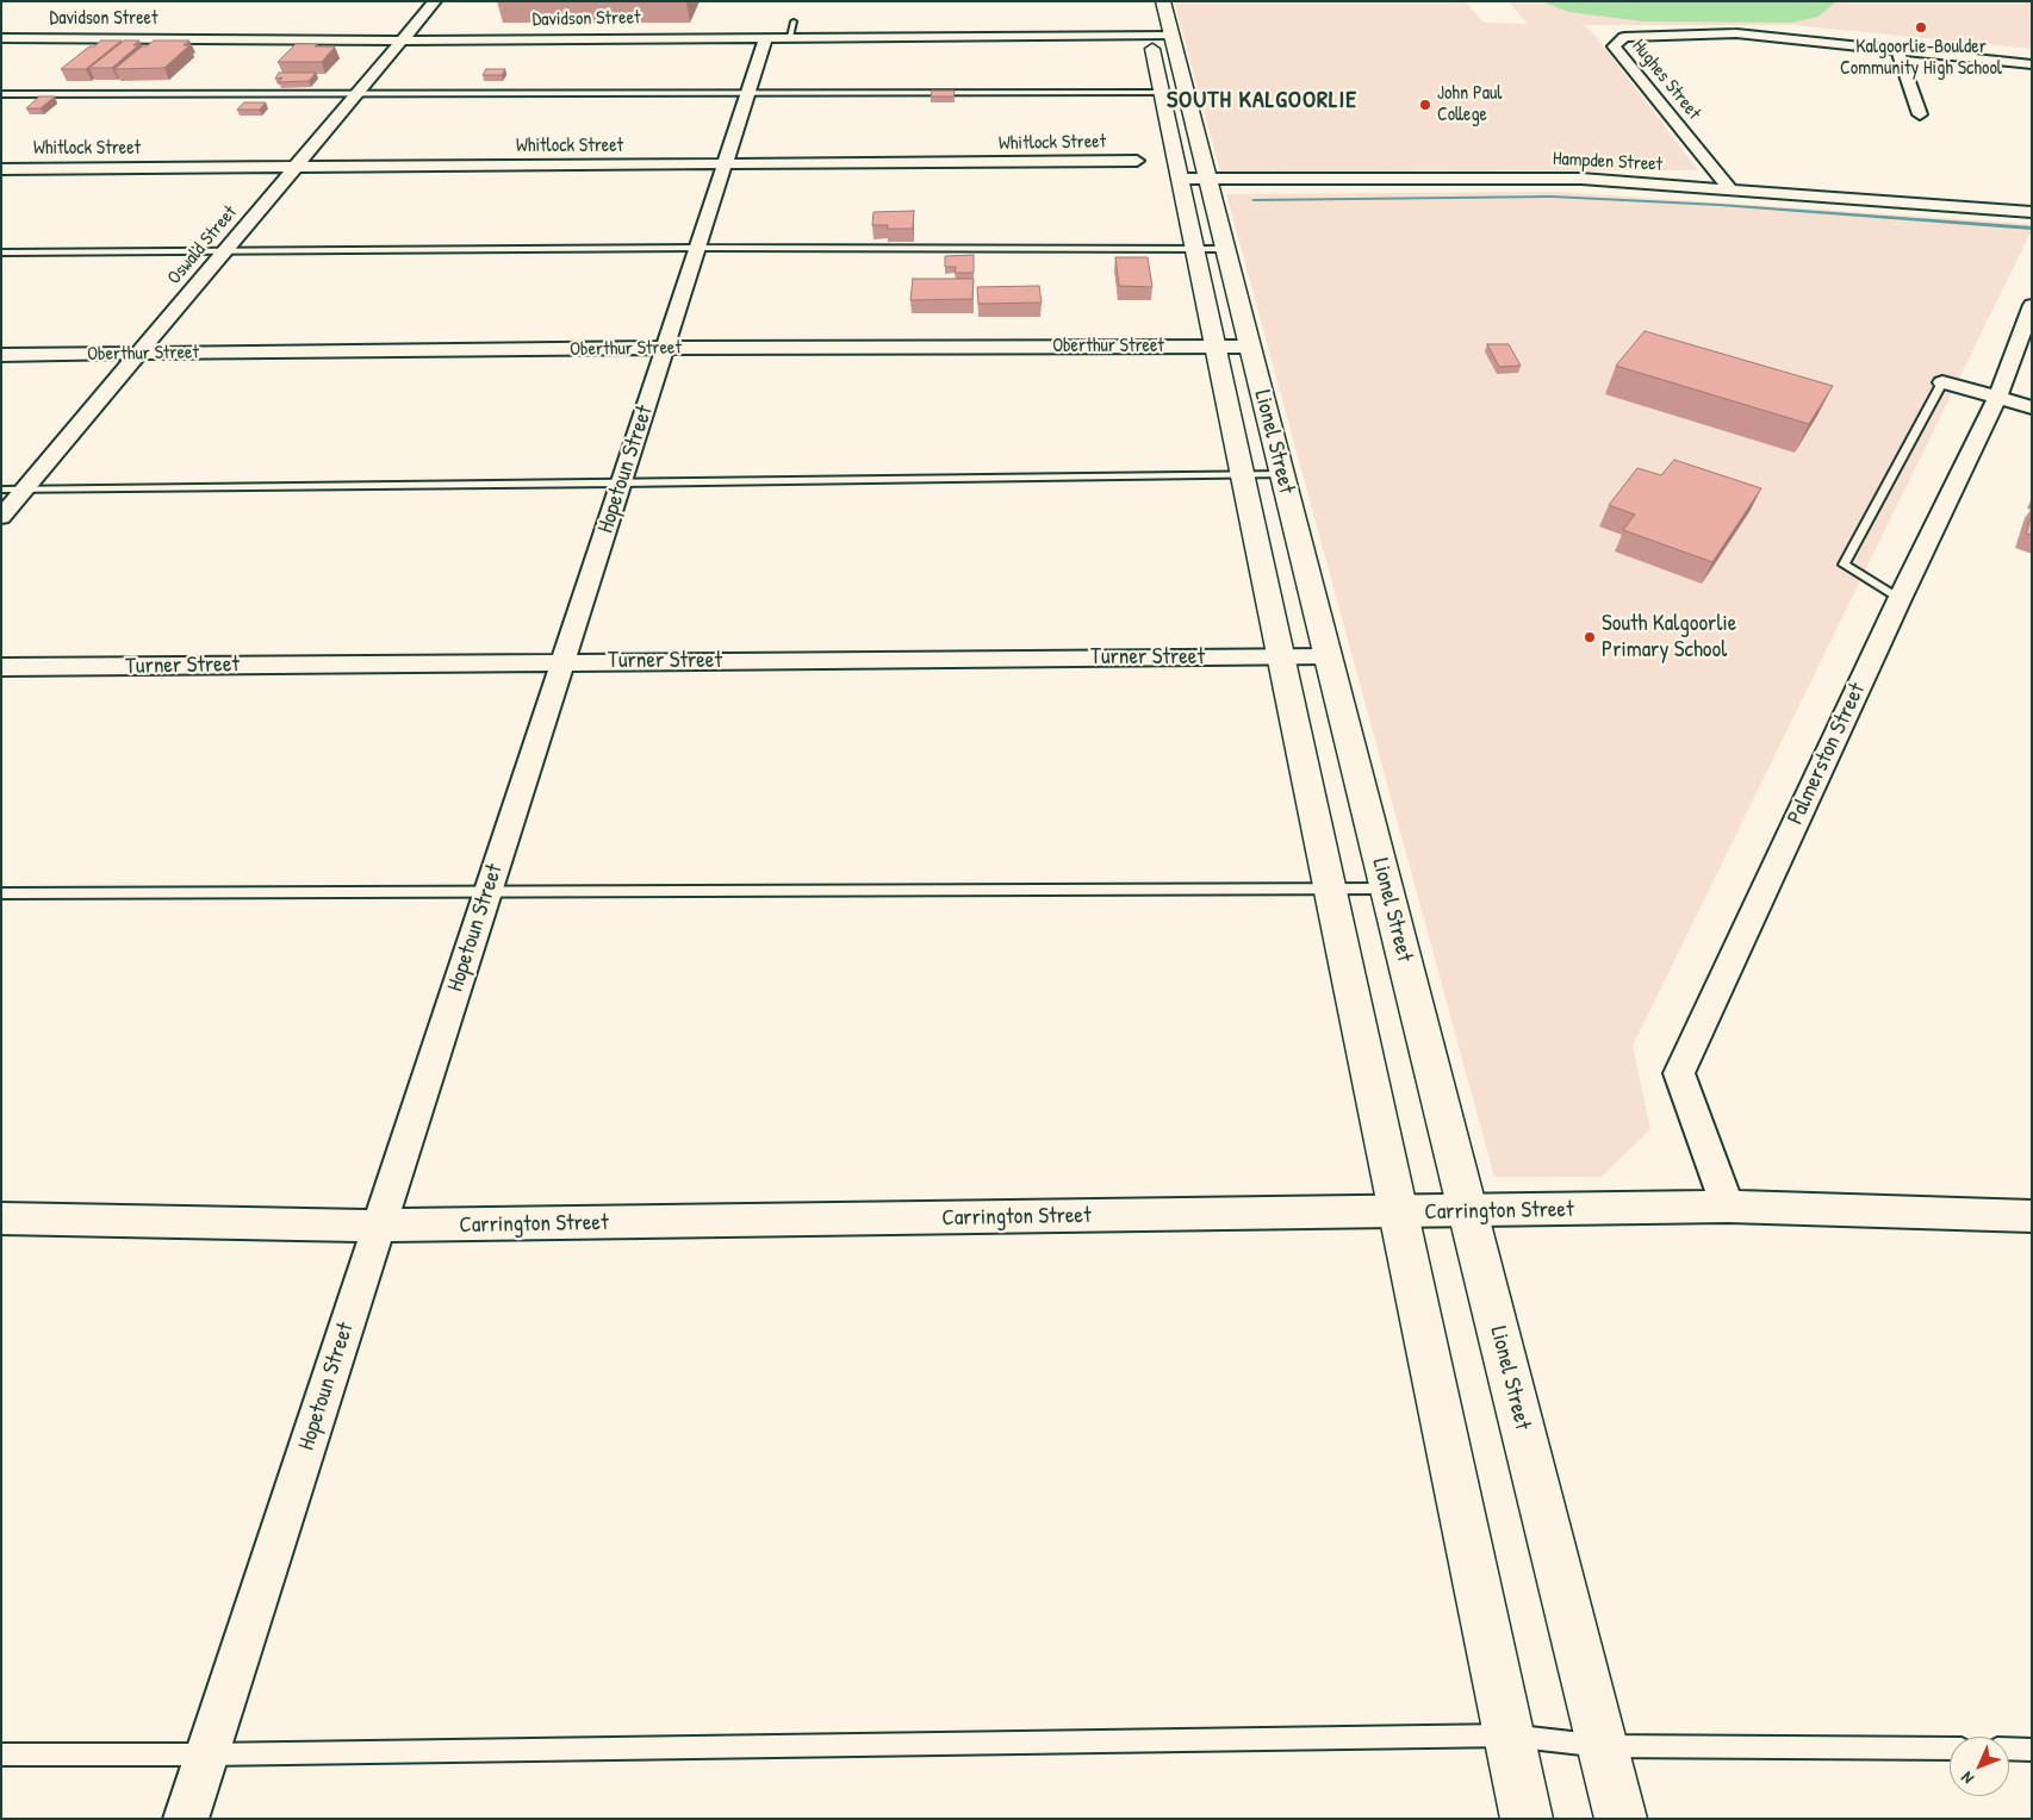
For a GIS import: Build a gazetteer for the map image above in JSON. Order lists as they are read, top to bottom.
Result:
{
  "streets": {
    "street": [
      "Davidson Street",
      "Hughes Street",
      "Whitlock Street",
      "Hampden Street",
      "Oswald Street",
      "Oberthur Street",
      "Lionel Street",
      "Hopetoun Street",
      "Turner Street",
      "Palmerston Street",
      "Carrington Street"
    ]
  },
  "crossings": [
    ["Davidson Street", "Oswald Street"],
    ["Davidson Street", "Lionel Street"],
    ["Davidson Street", "Hopetoun Street"],
    ["Hughes Street", "Hampden Street"],
    ["Whitlock Street", "Oswald Street"],
    ["Whitlock Street", "Hopetoun Street"],
    ["Hampden Street", "Lionel Street"],
    ["Oswald Street", "Oberthur Street"],
    ["Oberthur Street", "Lionel Street"],
    ["Oberthur Street", "Hopetoun Street"],
    ["Lionel Street", "Turner Street"],
    ["Lionel Street", "Carrington Street"],
    ["Hopetoun Street", "Turner Street"],
    ["Hopetoun Street", "Carrington Street"],
    ["Palmerston Street", "Carrington Street"]
  ],
  "districts": ["SOUTH KALGOORLIE"],
  "places": ["Kalgoorlie-Boulder Community High School", "John Paul College", "South Kalgoorlie Primary School"],
  "north": "bottom left"
}
